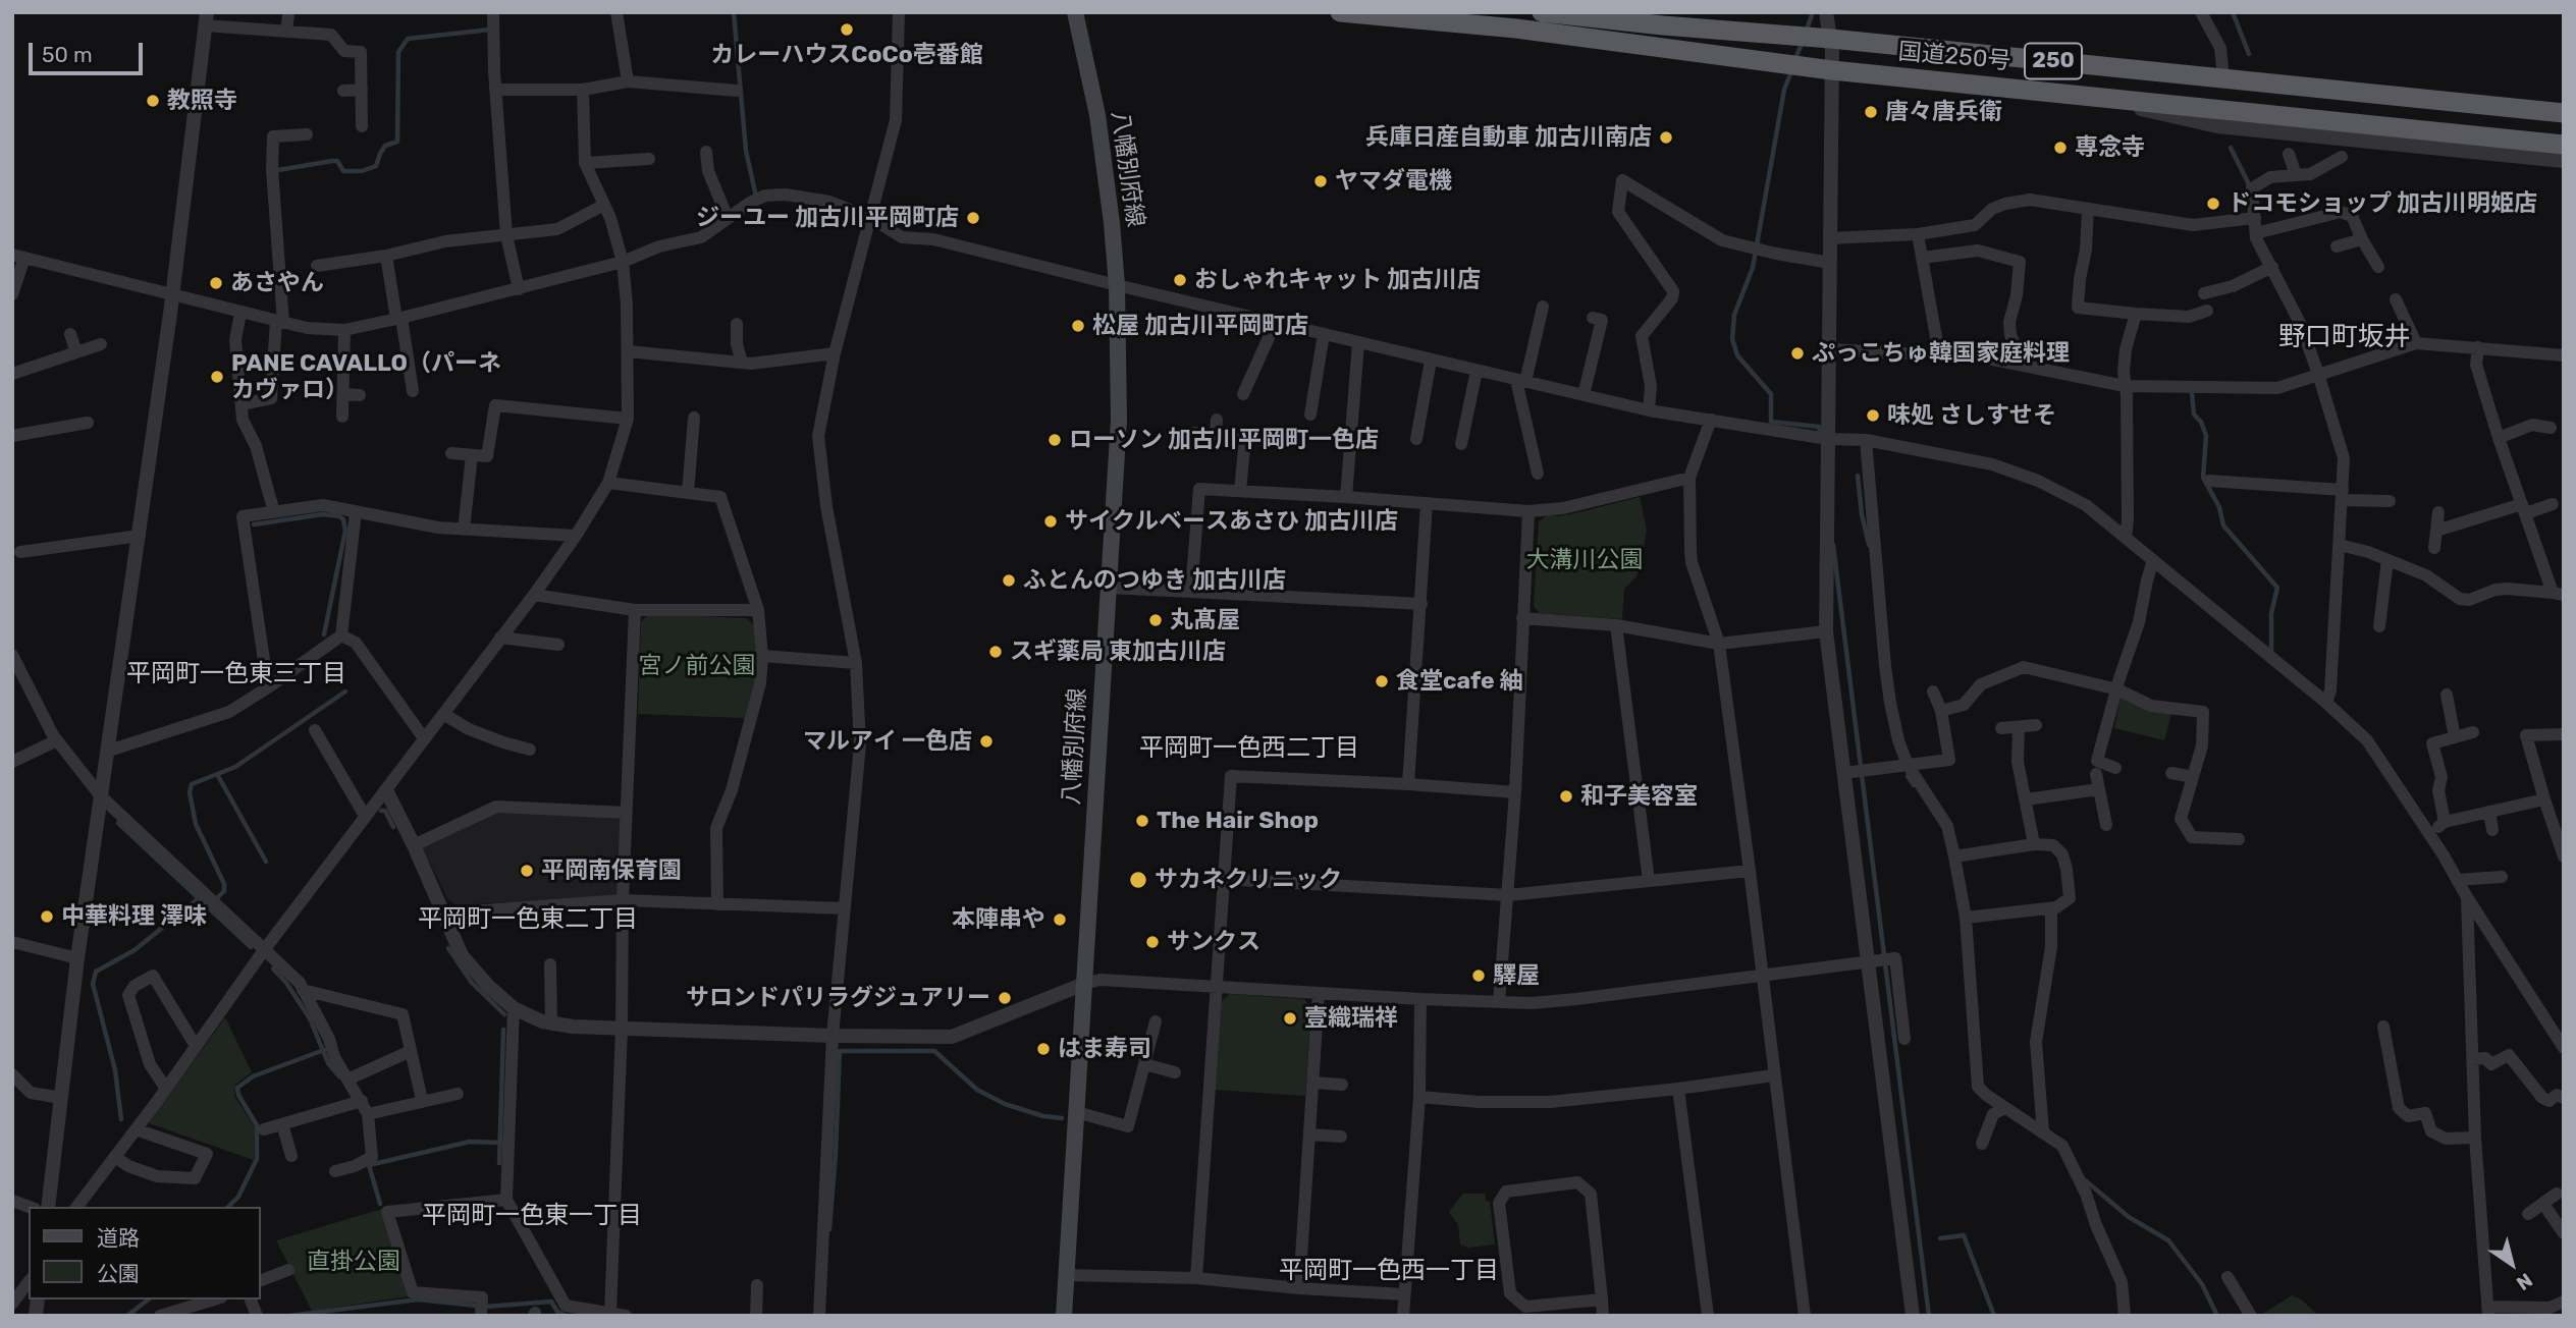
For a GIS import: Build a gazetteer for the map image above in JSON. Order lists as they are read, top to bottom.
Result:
{
  "streets": {
    "highway": ["国道250号", "250"],
    "main road": ["八幡別府線"]
  },
  "crossings": [
    ["国道250号", "250"]
  ],
  "districts": [
    "野口町坂井",
    "平岡町一色東三丁目",
    "平岡町一色西二丁目",
    "平岡町一色東二丁目",
    "平岡町一色東一丁目",
    "平岡町一色西一丁目"
  ],
  "parks": ["大溝川公園", "宮ノ前公園", "直掛公園"],
  "places": [
    "カレーハウスCoCo壱番館",
    "教照寺",
    "唐々唐兵衛",
    "兵庫日産自動車 加古川南店",
    "専念寺",
    "ヤマダ電機",
    "ドコモショップ 加古川明姫店",
    "ジーユー 加古川平岡町店",
    "おしゃれキャット 加古川店",
    "あさやん",
    "松屋 加古川平岡町店",
    "ぷっこちゅ韓国家庭料理",
    "PANE CAVALLO（パーネ カヴァロ）",
    "味処 さしすせそ",
    "ローソン 加古川平岡町一色店",
    "サイクルベースあさひ 加古川店",
    "ふとんのつゆき 加古川店",
    "丸髙屋",
    "スギ薬局 東加古川店",
    "食堂cafe 紬",
    "マルアイ 一色店",
    "和子美容室",
    "The Hair Shop",
    "平岡南保育園",
    "サカネクリニック",
    "中華料理 澤味",
    "本陣串や",
    "サンクス",
    "驛屋",
    "サロンドパリラグジュアリー",
    "壹織瑞祥",
    "はま寿司"
  ],
  "legend": ["道路", "公園"],
  "scale_bar": "50 m",
  "north": "bottom right"
}
